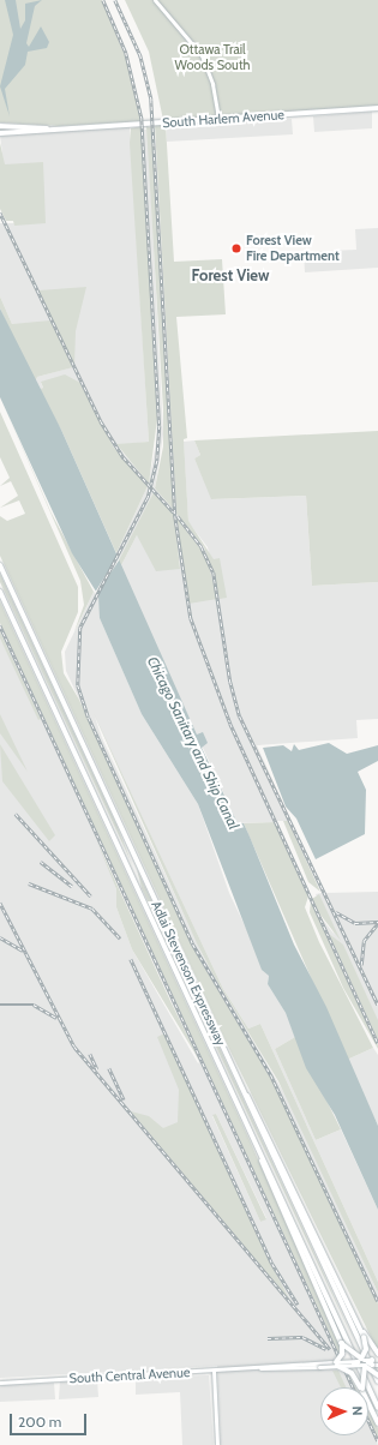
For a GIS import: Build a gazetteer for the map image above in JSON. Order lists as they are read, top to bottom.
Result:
{
  "streets": {
    "highway": ["Adlai Stevenson Expressway"],
    "main road": ["South Harlem Avenue", "South Central Avenue"]
  },
  "districts": ["Forest View"],
  "water": ["Chicago Sanitary and Ship Canal"],
  "parks": ["Ottawa Trail Woods South"],
  "places": ["Forest View Fire Department"],
  "scale_bar": "200 m",
  "north": "right"
}
